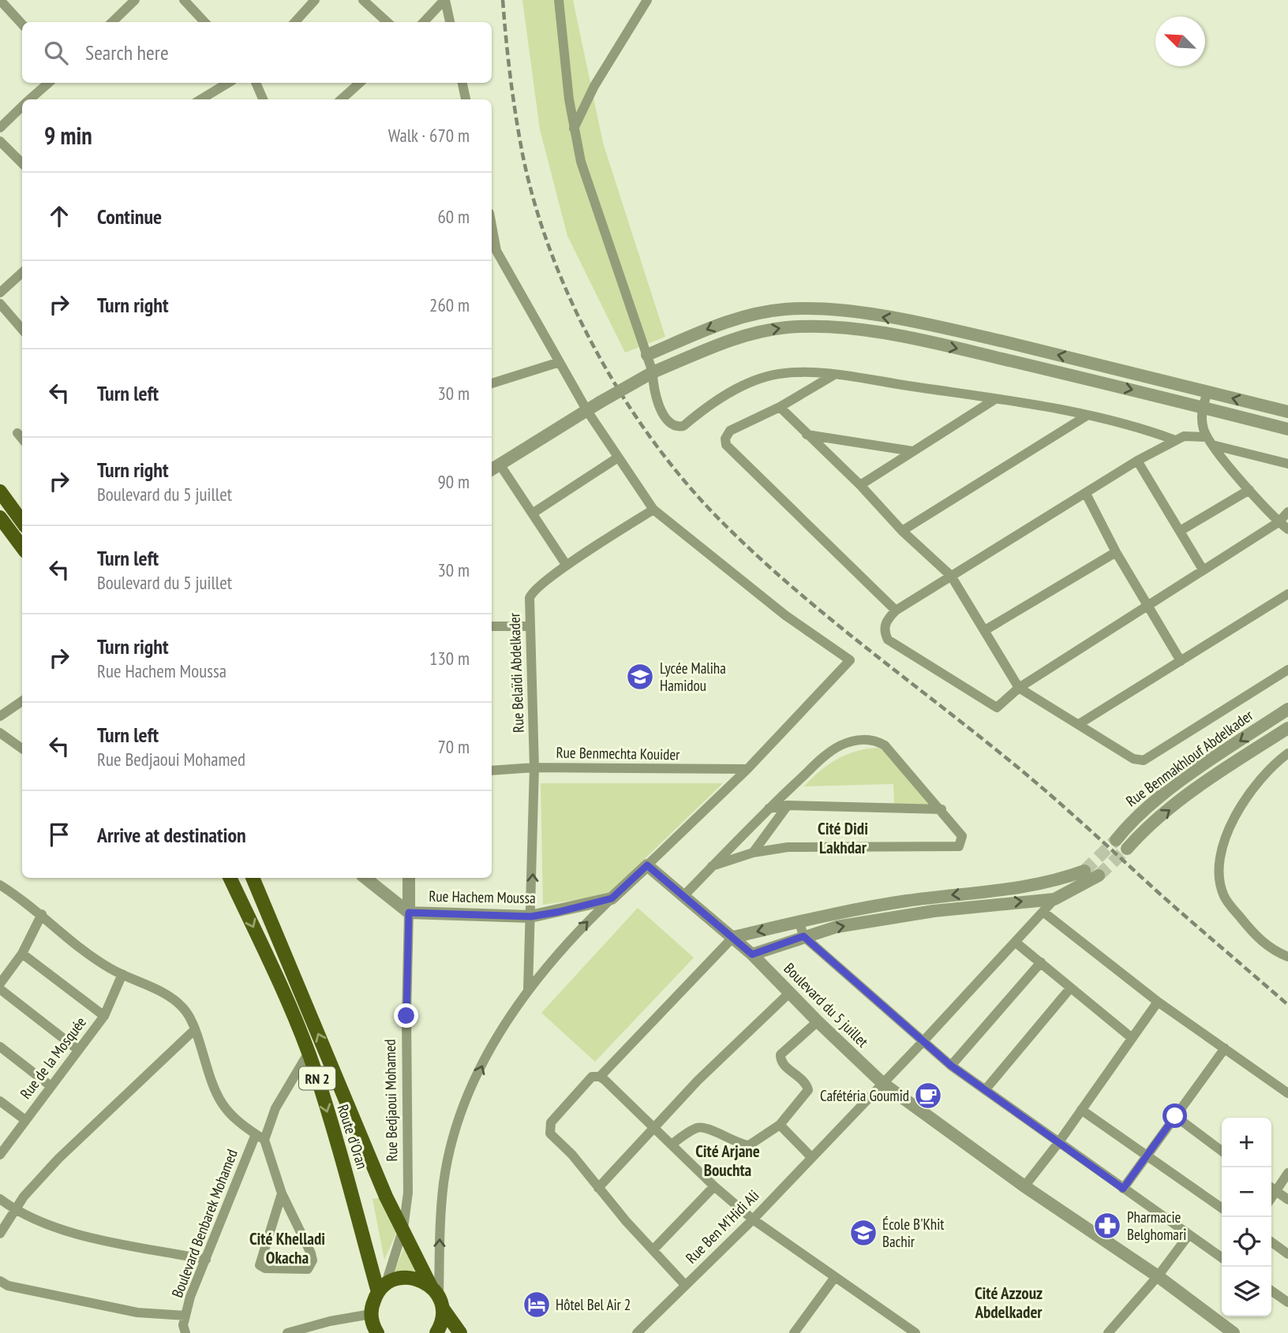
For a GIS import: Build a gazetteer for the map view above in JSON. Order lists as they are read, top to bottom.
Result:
{
  "streets": {
    "main road": ["RN 2", "Route d'Oran"],
    "street": [
      "Rue Belaïdi Abdelkader",
      "Rue Benmechta Kouider",
      "Rue Benmakhlouf Abdelkader",
      "Rue Hachem Moussa",
      "Boulevard du 5 juillet",
      "Rue de la Mosquée",
      "Rue Bedjaoui Mohamed",
      "Boulevard Benbarek Mohamed",
      "Rue Ben M'Hidi Ali"
    ]
  },
  "crossings": [
    ["Rue Belaïdi Abdelkader", "Rue Benmechta Kouider"],
    ["Rue Belaïdi Abdelkader", "Rue Hachem Moussa"],
    ["Rue Hachem Moussa", "Rue Bedjaoui Mohamed"],
    ["Boulevard du 5 juillet", "Rue Ben M'Hidi Ali"],
    ["RN 2", "Rue Bedjaoui Mohamed"],
    ["RN 2", "Route d'Oran"],
    ["Rue Bedjaoui Mohamed", "Route d'Oran"],
    ["Route d'Oran", "Boulevard Benbarek Mohamed"]
  ],
  "districts": [
    "Cité Didi Lakhdar",
    "Cité Arjane Bouchta",
    "Cité Khelladi Okacha",
    "Cité Azzouz Abdelkader"
  ],
  "places": {
    "school or university": ["Lycée Maliha Hamidou", "École B'Khit Bachir"],
    "cafe": ["Cafétéria Goumid"],
    "pharmacy": ["Pharmacie Belghomari"],
    "hotel": ["Hôtel Bel Air 2"]
  },
  "north": "top left",
  "page": {
    "search": "Search here",
    "heading": ["9 min", "Walk · 670 m"],
    "list": [
      ["Continue", "60 m"],
      ["Turn right", "260 m"],
      ["Turn left", "30 m"],
      ["Turn right", "Boulevard du 5 juillet", "90 m"],
      ["Turn left", "Boulevard du 5 juillet", "30 m"],
      ["Turn right", "Rue Hachem Moussa", "130 m"],
      ["Turn left", "Rue Bedjaoui Mohamed", "70 m"],
      "Arrive at destination"
    ],
    "map_buttons": ["+", "−"]
  }
}
